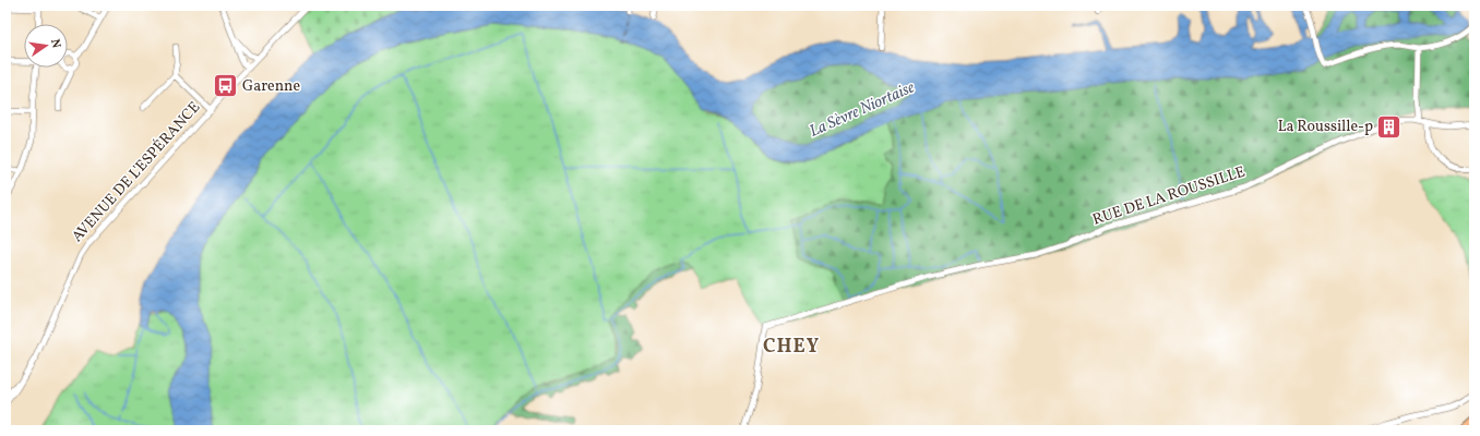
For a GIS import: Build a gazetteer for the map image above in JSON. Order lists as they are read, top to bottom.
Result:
{
  "streets": {
    "street": ["AVENUE DE L'ESPÉRANCE", "RUE DE LA ROUSSILLE"]
  },
  "districts": ["CHEY"],
  "water": ["La Sèvre Niortaise"],
  "places": {
    "bus stop": ["Garenne"],
    "building": ["La Roussille-p"]
  },
  "north": "right"
}
